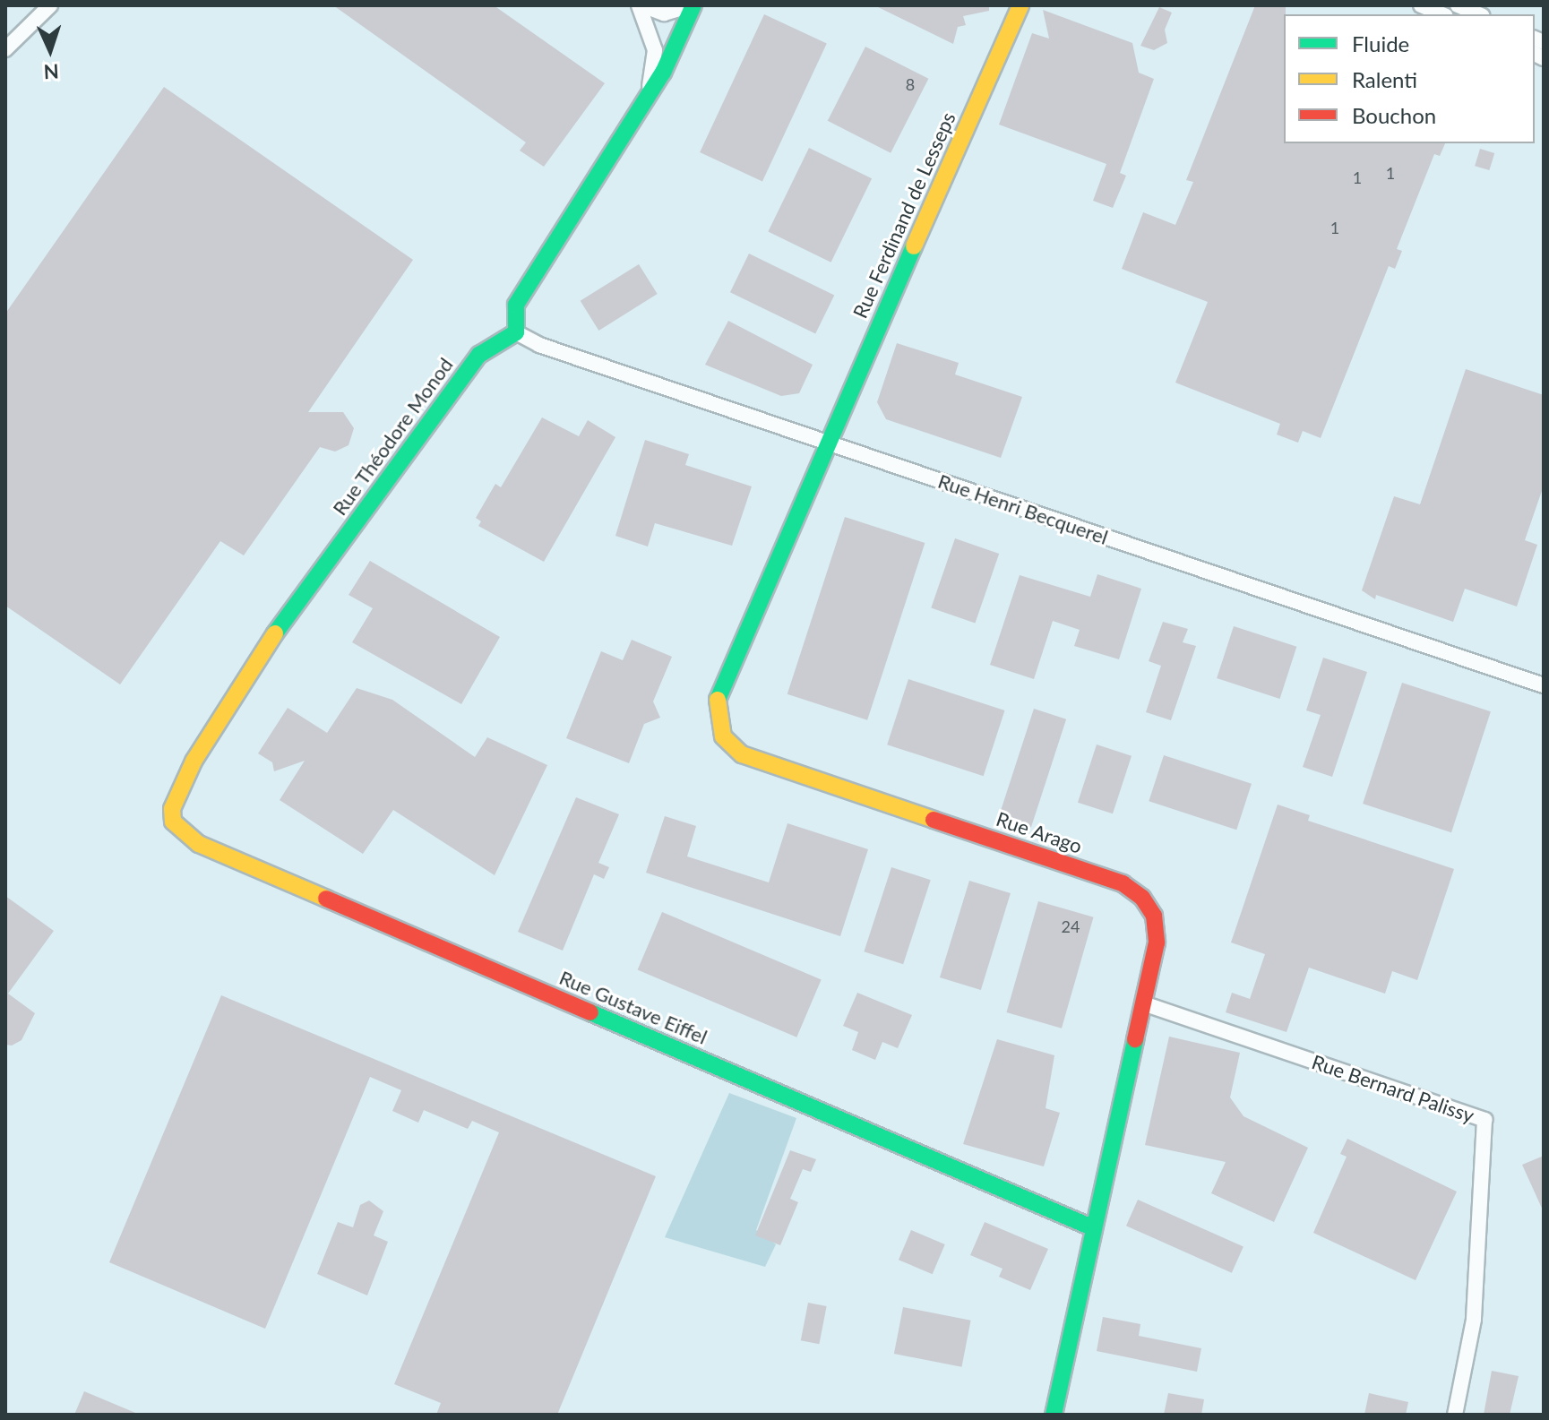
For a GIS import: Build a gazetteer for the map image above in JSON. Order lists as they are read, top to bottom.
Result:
{
  "streets": {
    "street": [
      "Rue Ferdinand de Lesseps",
      "Rue Théodore Monod",
      "Rue Henri Becquerel",
      "Rue Arago",
      "Rue Gustave Eiffel",
      "Rue Bernard Palissy"
    ]
  },
  "crossings": [
    ["Rue Ferdinand de Lesseps", "Rue Henri Becquerel"],
    ["Rue Ferdinand de Lesseps", "Rue Arago"],
    ["Rue Théodore Monod", "Rue Henri Becquerel"],
    ["Rue Théodore Monod", "Rue Gustave Eiffel"],
    ["Rue Henri Becquerel", "Rue Arago"],
    ["Rue Arago", "Rue Gustave Eiffel"],
    ["Rue Arago", "Rue Bernard Palissy"]
  ],
  "house_numbers": [
    "8",
    "1",
    "1",
    "1",
    "24"
  ],
  "legend": ["Fluide", "Ralenti", "Bouchon"],
  "north": "bottom"
}
